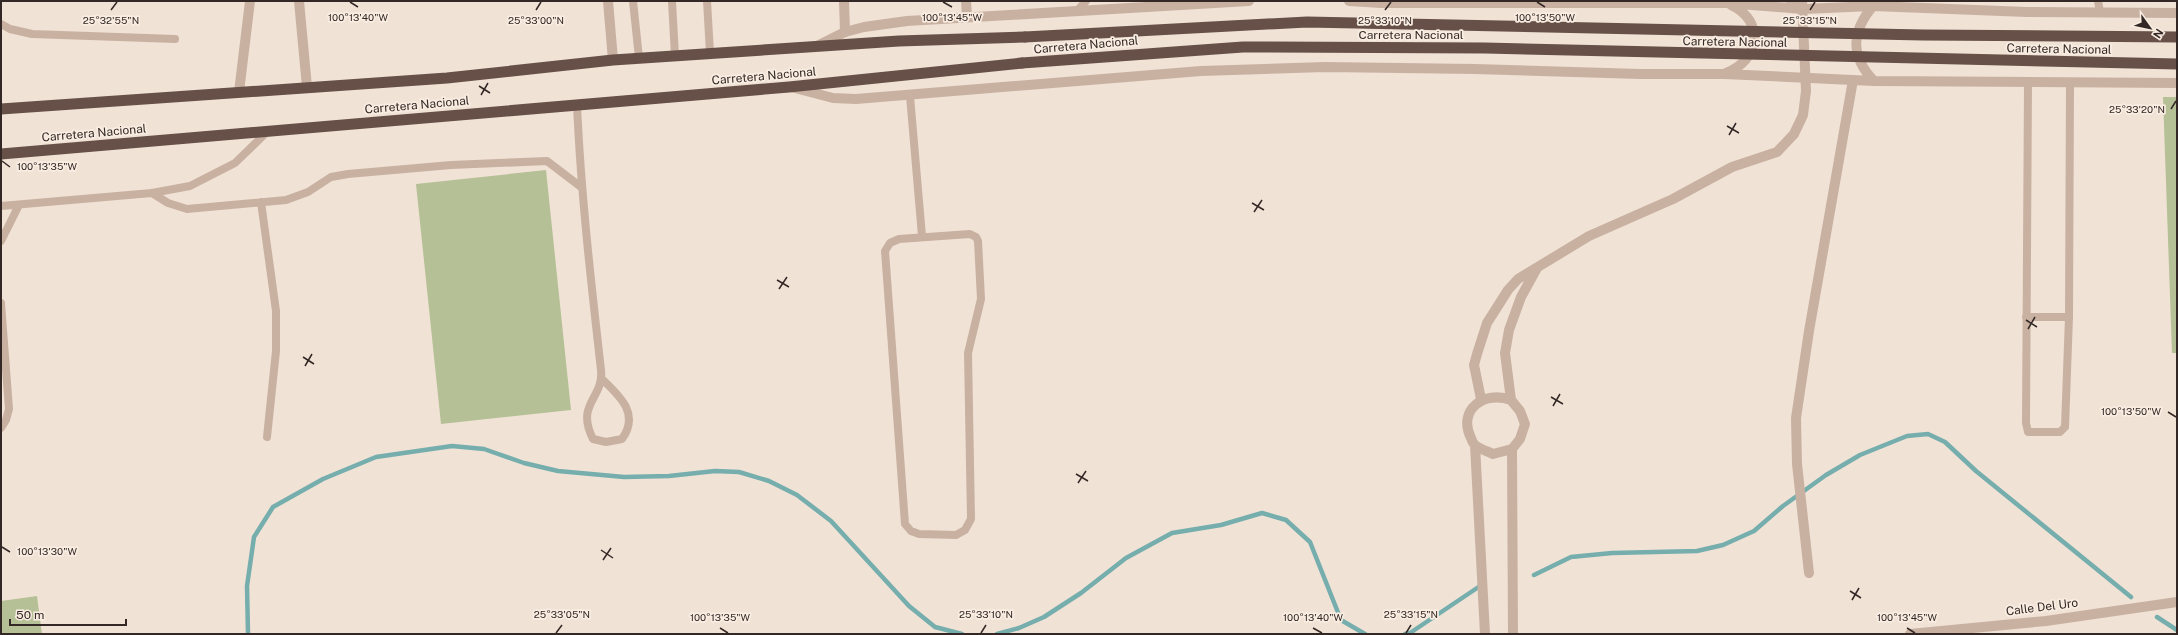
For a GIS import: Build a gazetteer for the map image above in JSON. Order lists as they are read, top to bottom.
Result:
{
  "streets": {
    "highway": ["Carretera Nacional"],
    "street": ["Calle Del Uro"]
  },
  "scale_bar": "50 m",
  "north": "bottom right",
  "coordinates": [
    "100°13'40\"W",
    "100°13'45\"W",
    "100°13'50\"W",
    "25°32'55\"N",
    "25°33'00\"N",
    "25°33'15\"N",
    "25°33'10\"N",
    "25°33'20\"N",
    "100°13'35\"W",
    "100°13'30\"W",
    "25°33'05\"N"
  ]
}
